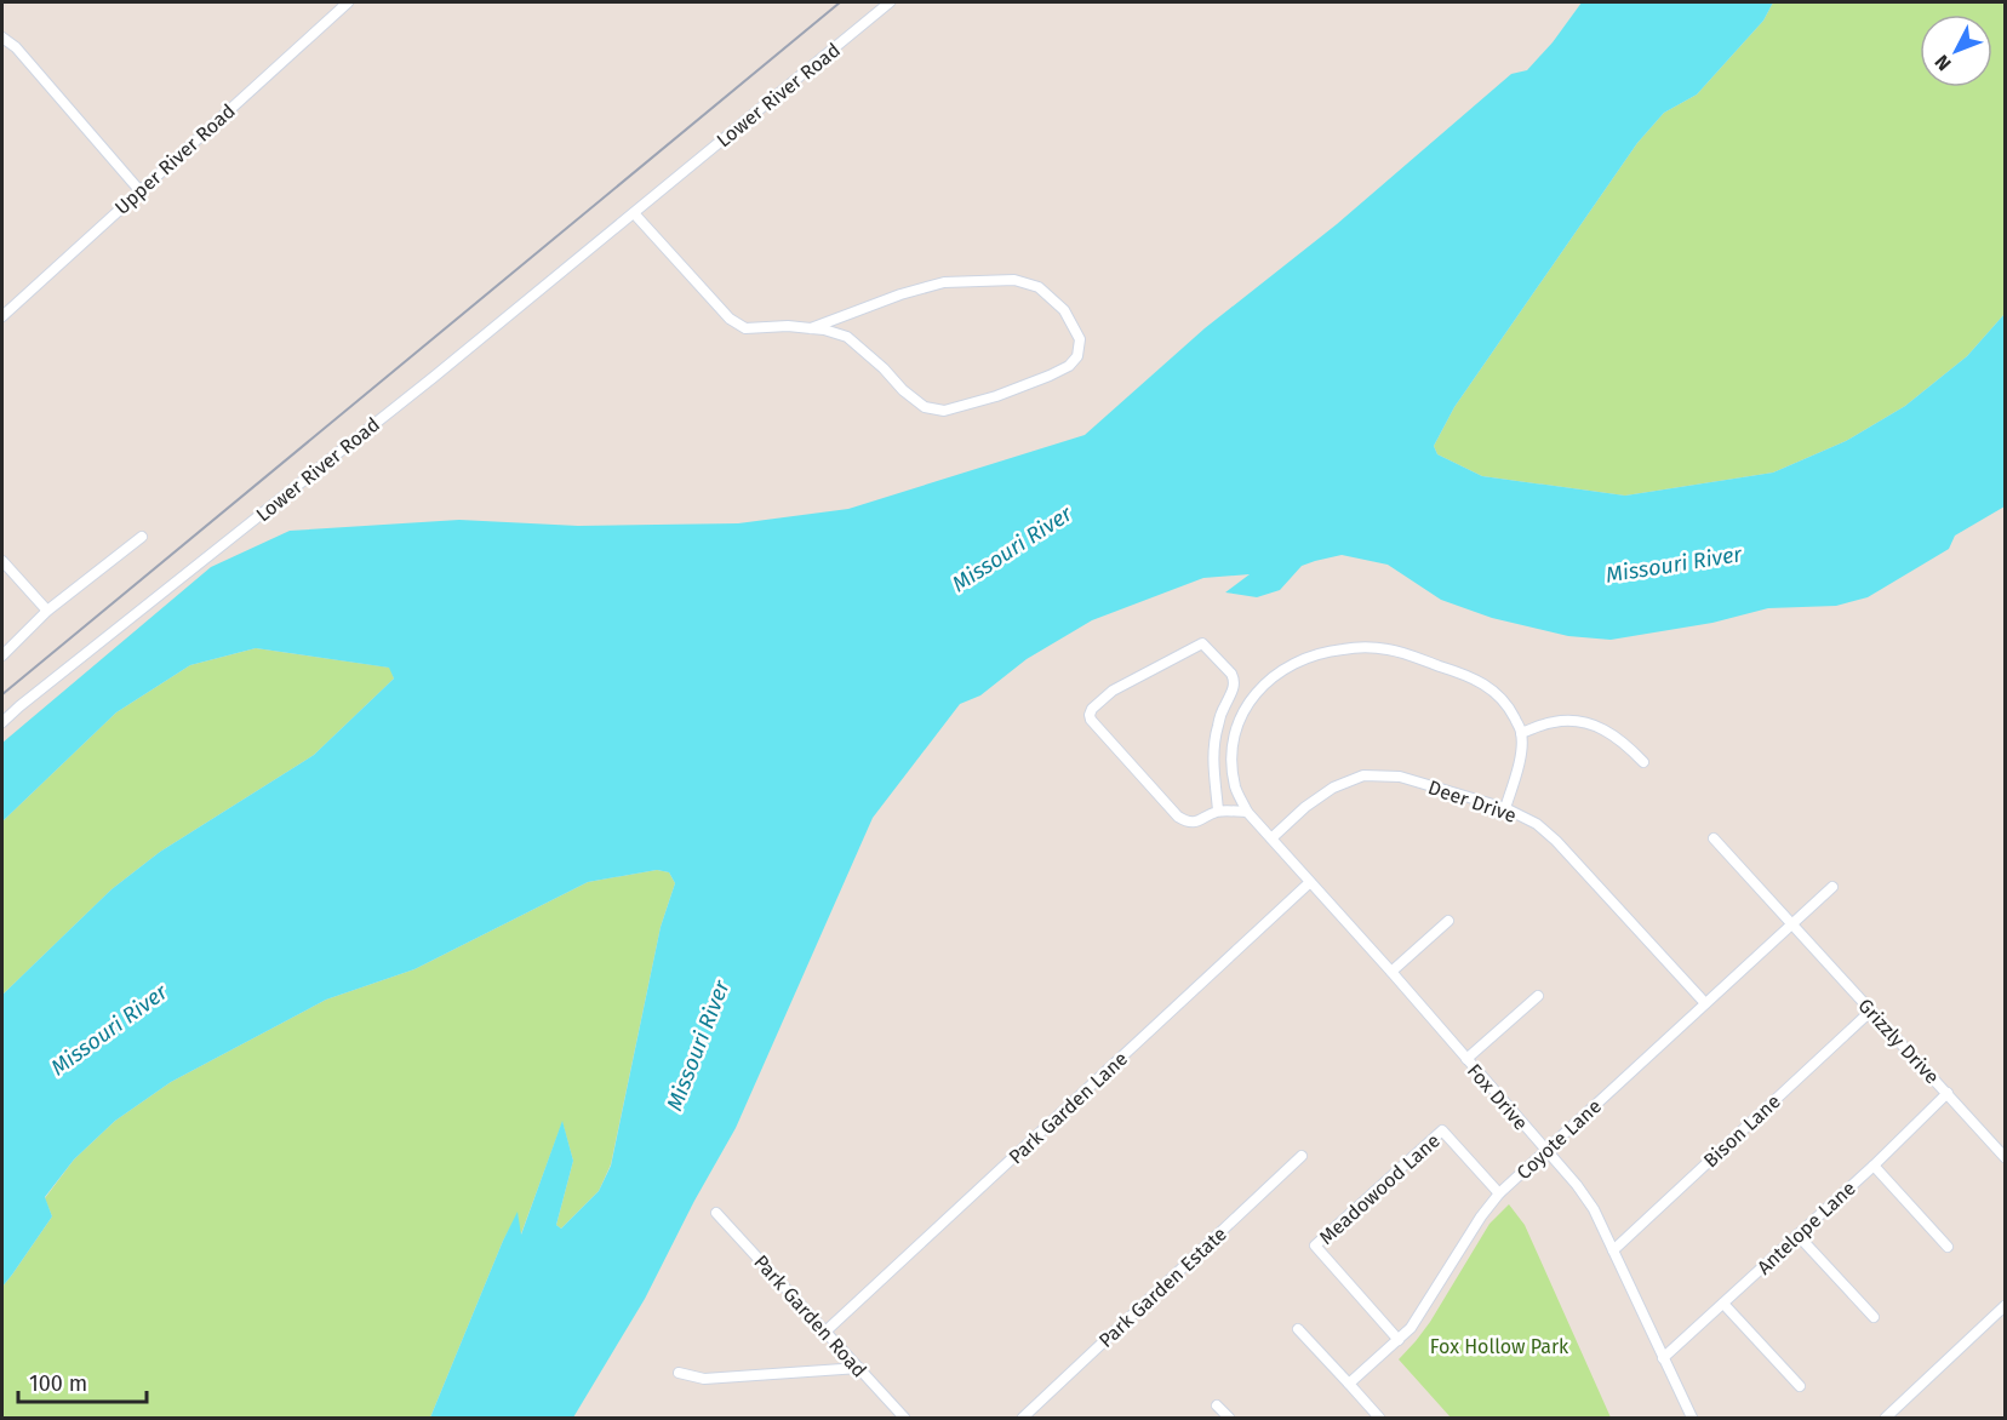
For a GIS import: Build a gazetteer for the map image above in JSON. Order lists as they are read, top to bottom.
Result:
{
  "streets": {
    "street": [
      "Lower River Road",
      "Upper River Road",
      "Deer Drive",
      "Grizzly Drive",
      "Fox Drive",
      "Park Garden Lane",
      "Bison Lane",
      "Coyote Lane",
      "Meadowood Lane",
      "Antelope Lane",
      "Park Garden Estate",
      "Park Garden Road"
    ]
  },
  "crossings": [
    ["Deer Drive", "Fox Drive"],
    ["Deer Drive", "Coyote Lane"],
    ["Grizzly Drive", "Bison Lane"],
    ["Grizzly Drive", "Coyote Lane"],
    ["Grizzly Drive", "Antelope Lane"],
    ["Fox Drive", "Park Garden Lane"],
    ["Fox Drive", "Bison Lane"],
    ["Fox Drive", "Coyote Lane"],
    ["Fox Drive", "Antelope Lane"],
    ["Park Garden Lane", "Park Garden Road"],
    ["Coyote Lane", "Meadowood Lane"]
  ],
  "water": ["Missouri River"],
  "parks": ["Fox Hollow Park"],
  "scale_bar": "100 m",
  "north": "bottom left"
}
